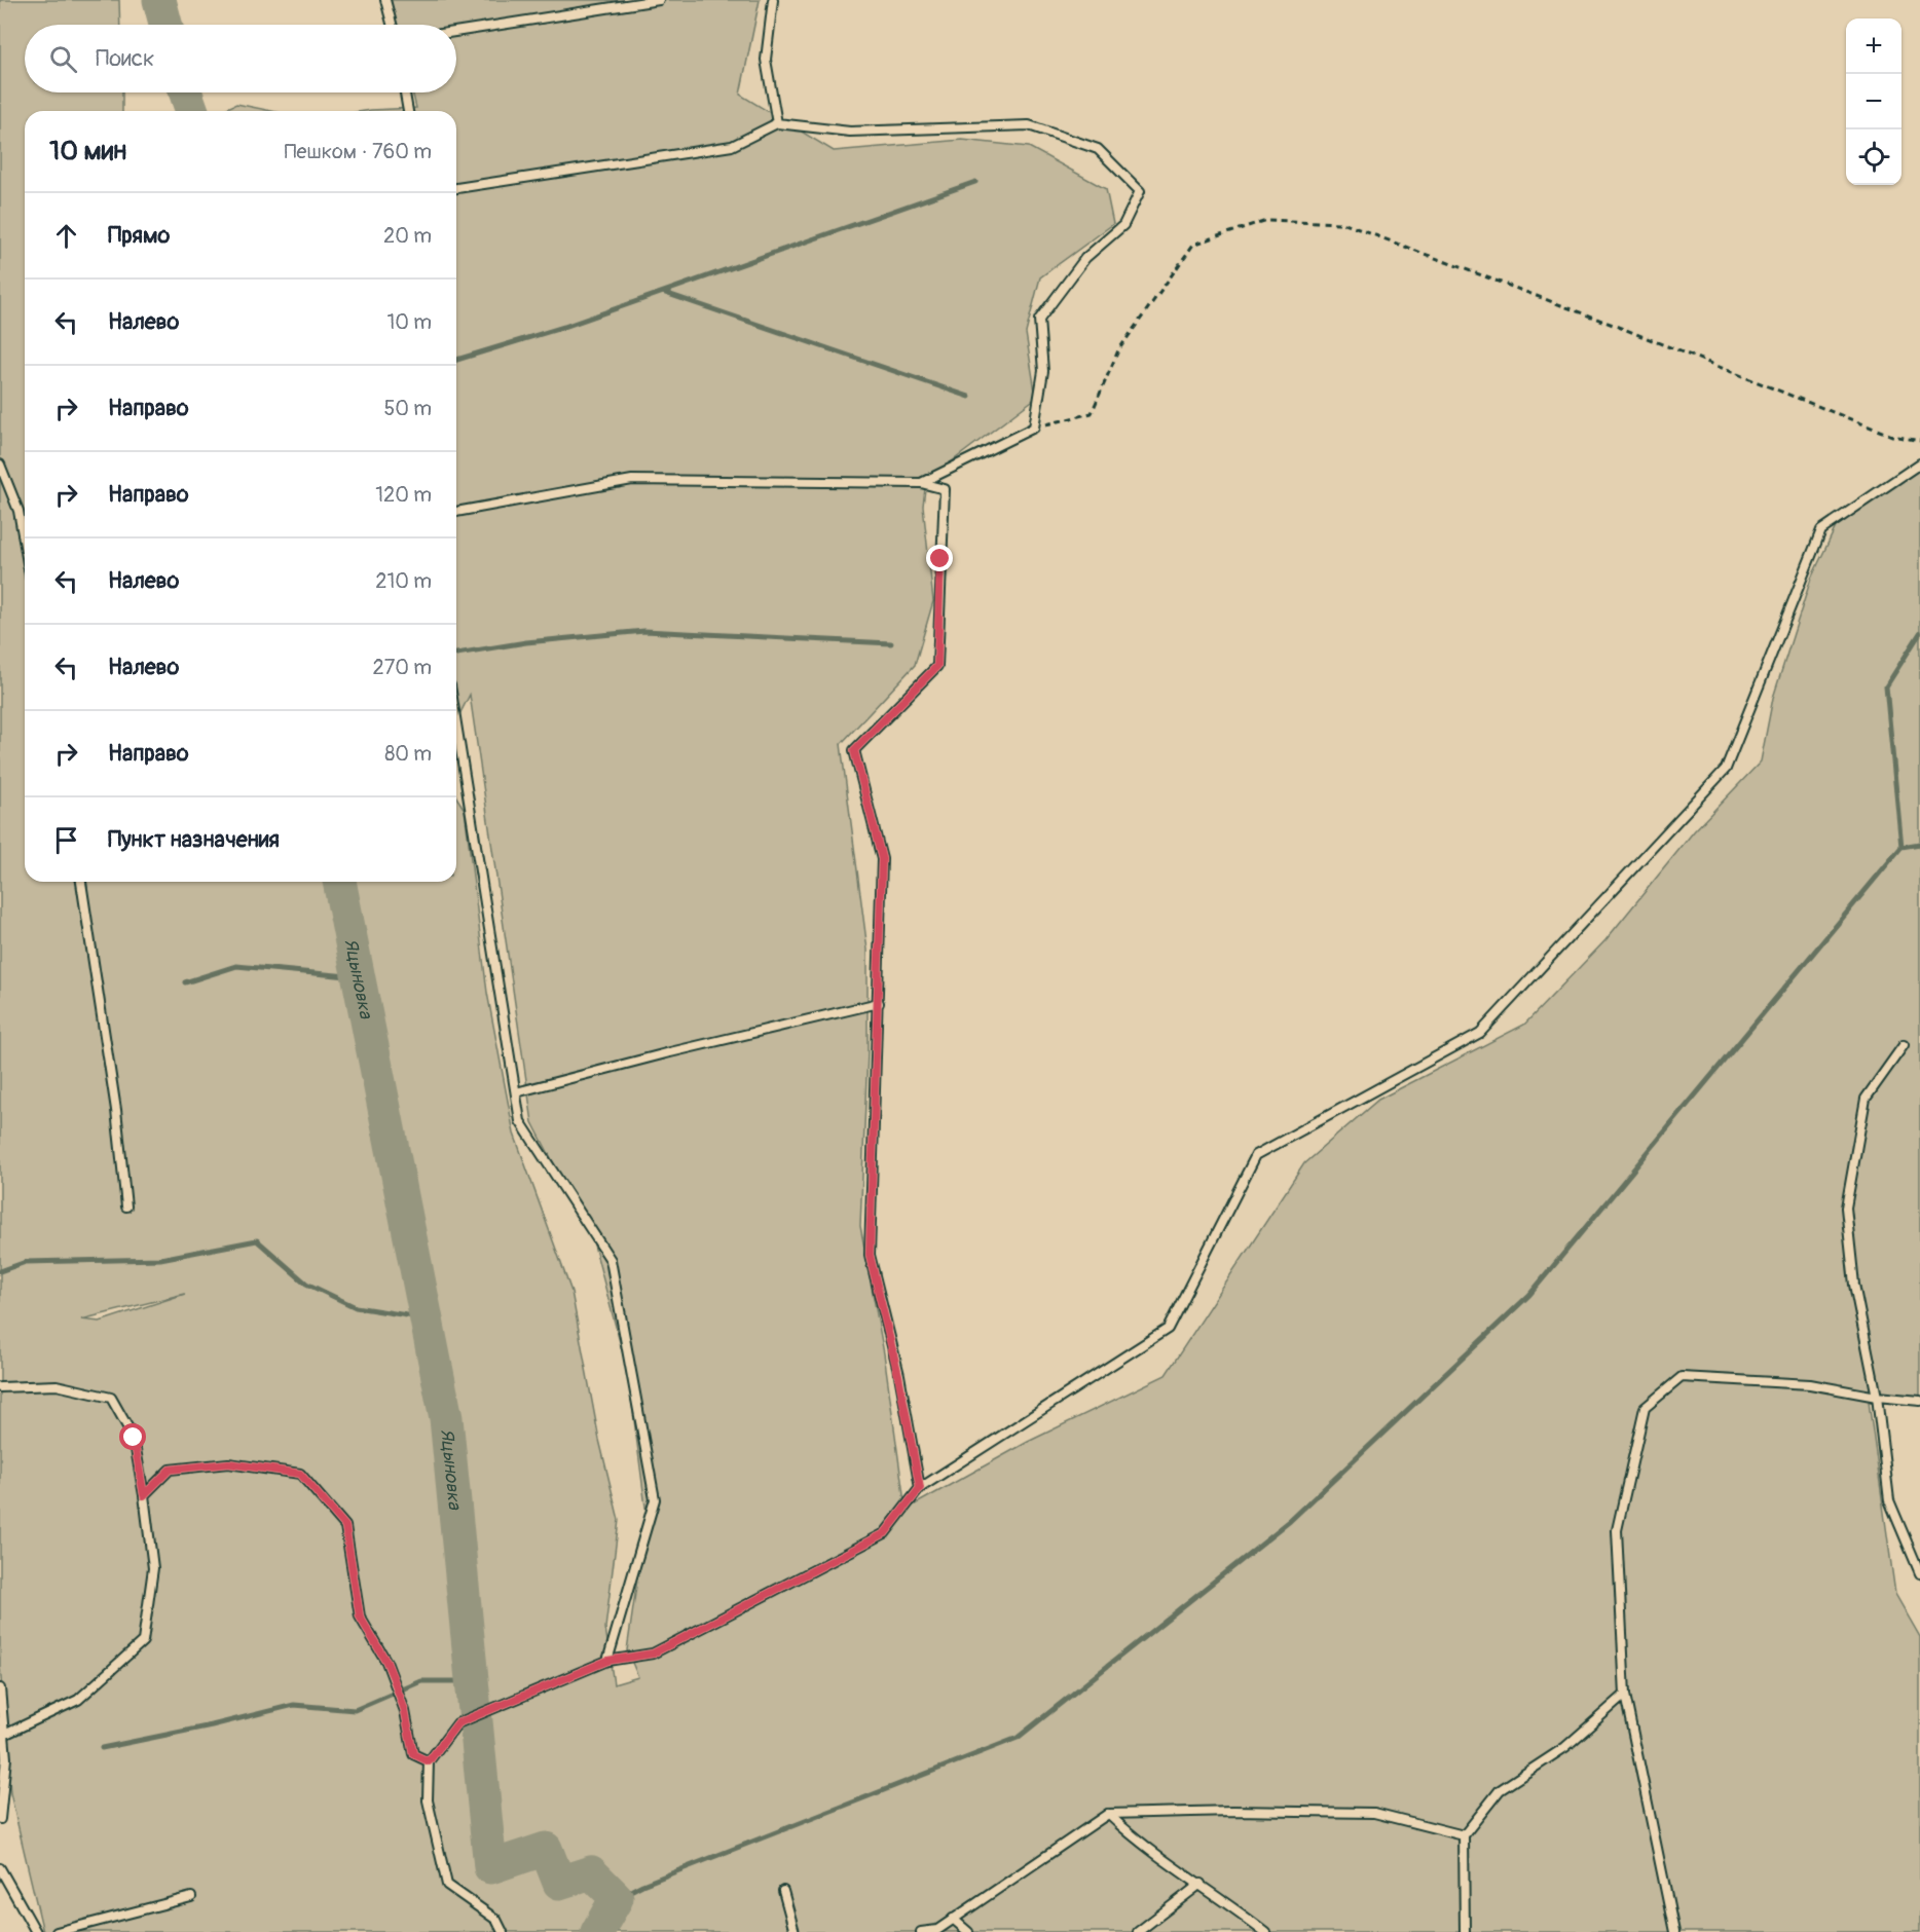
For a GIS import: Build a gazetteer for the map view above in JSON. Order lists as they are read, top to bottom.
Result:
{
  "water": ["Яцыновка"],
  "page": {
    "map_buttons": ["+", "−"],
    "search": "Поиск",
    "heading": ["10 мин", "Пешком · 760 m"],
    "list": [
      ["Прямо", "20 m"],
      ["Налево", "10 m"],
      ["Направо", "50 m"],
      ["Направо", "120 m"],
      ["Налево", "210 m"],
      ["Налево", "270 m"],
      ["Направо", "80 m"],
      "Пункт назначения"
    ]
  }
}
